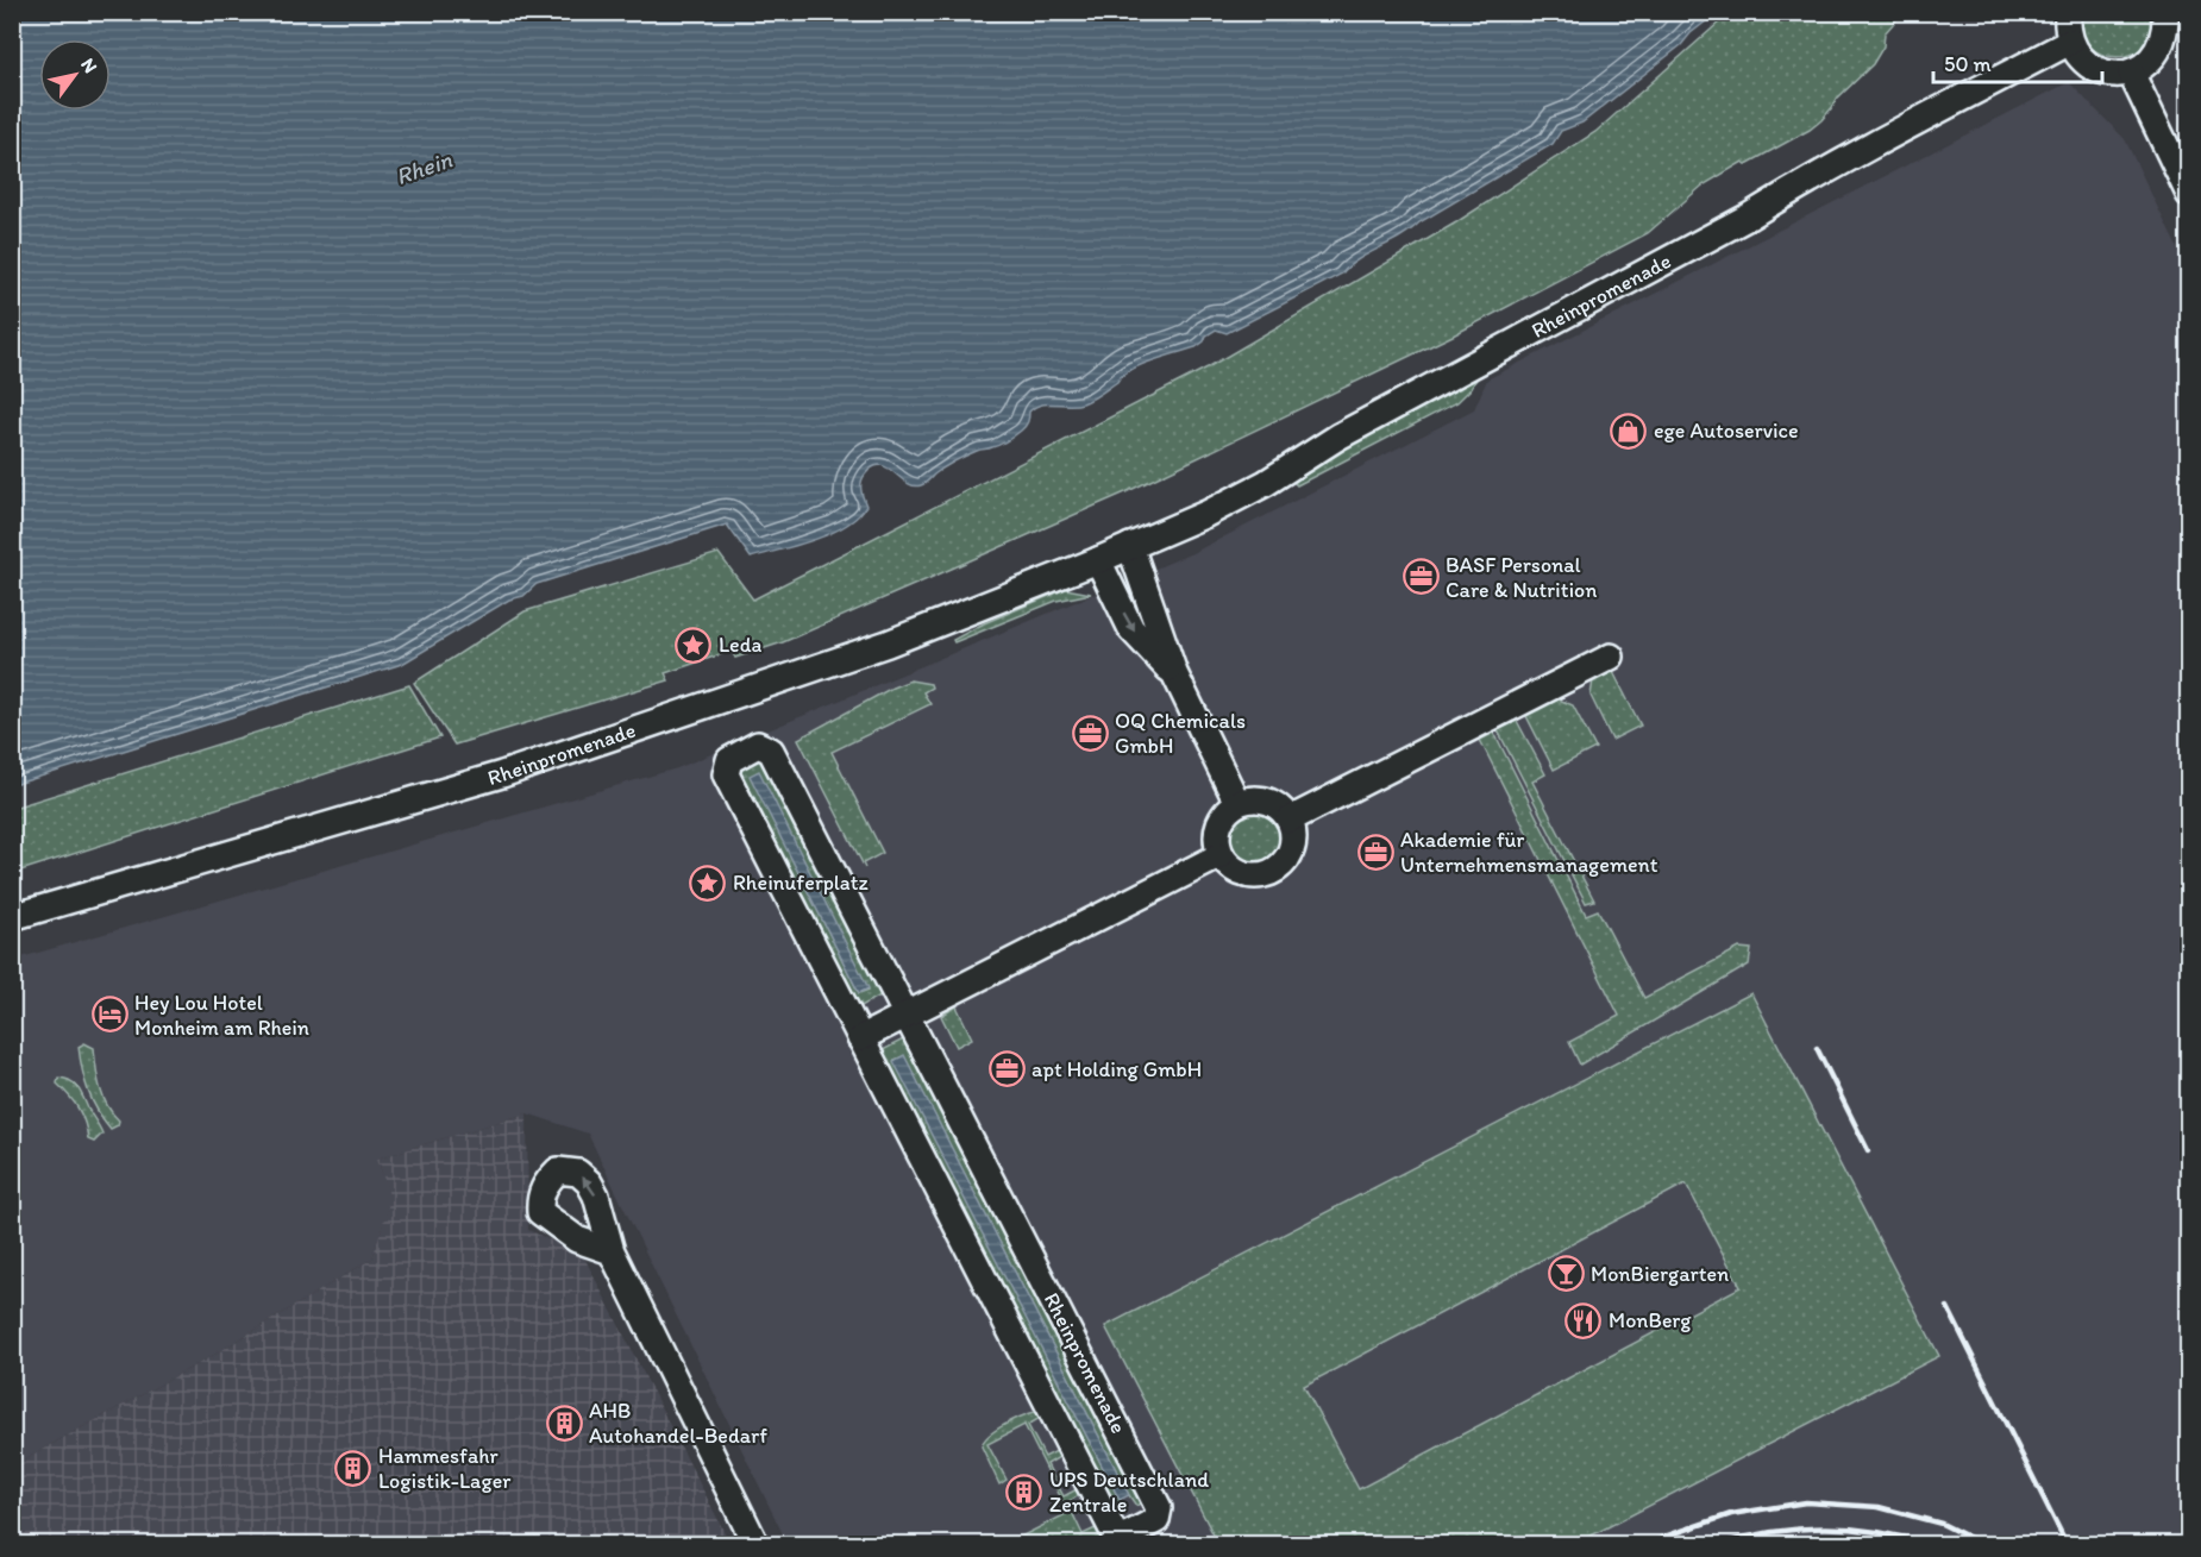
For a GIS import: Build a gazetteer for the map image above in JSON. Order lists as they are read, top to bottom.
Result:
{
  "streets": {
    "street": ["Rheinpromenade"]
  },
  "water": ["Rhein"],
  "places": {
    "shop": ["ege Autoservice"],
    "office": [
      "BASF Personal Care & Nutrition",
      "OQ Chemicals GmbH",
      "Akademie für Unternehmensmanagement",
      "apt Holding GmbH"
    ],
    "place": ["Leda", "Rheinuferplatz"],
    "hotel": ["Hey Lou Hotel Monheim am Rhein"],
    "bar": ["MonBiergarten"],
    "restaurant": ["MonBerg"],
    "building": ["AHB Autohandel-Bedarf", "Hammesfahr Logistik-Lager", "UPS Deutschland Zentrale"]
  },
  "scale_bar": "50 m",
  "north": "top right"
}
